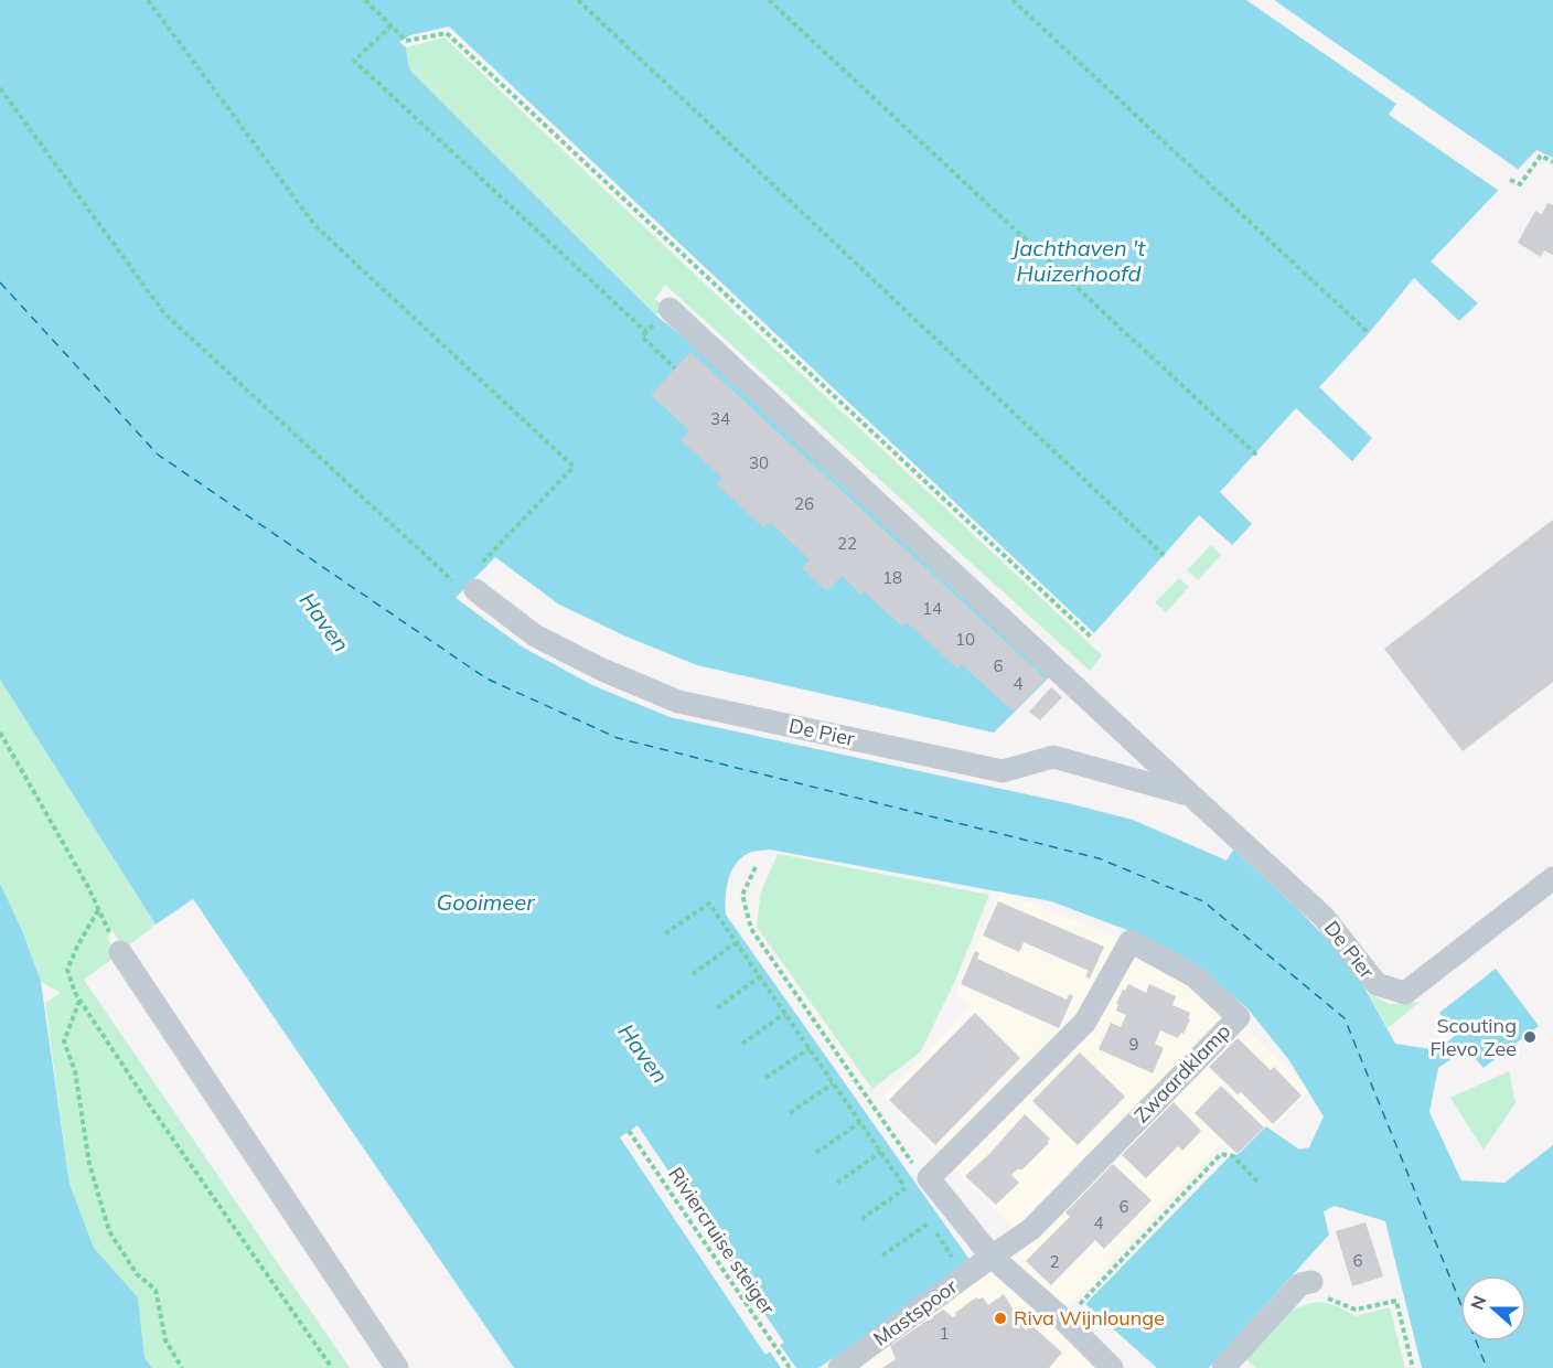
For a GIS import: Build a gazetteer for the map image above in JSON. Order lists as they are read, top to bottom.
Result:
{
  "streets": {
    "street": ["De Pier", "Zwaardklamp", "Mastspoor"],
    "path": ["Riviercruise steiger"]
  },
  "crossings": [
    ["Zwaardklamp", "Mastspoor"]
  ],
  "water": ["Jachthaven 't Huizerhoofd", "Haven", "Gooimeer"],
  "places": ["Scouting Flevo Zee", "Riva Wijnlounge"],
  "house_numbers": [
    "34",
    "30",
    "26",
    "22",
    "18",
    "14",
    "10",
    "6",
    "4",
    "9",
    "6",
    "4",
    "6",
    "2",
    "1"
  ],
  "north": "left"
}
